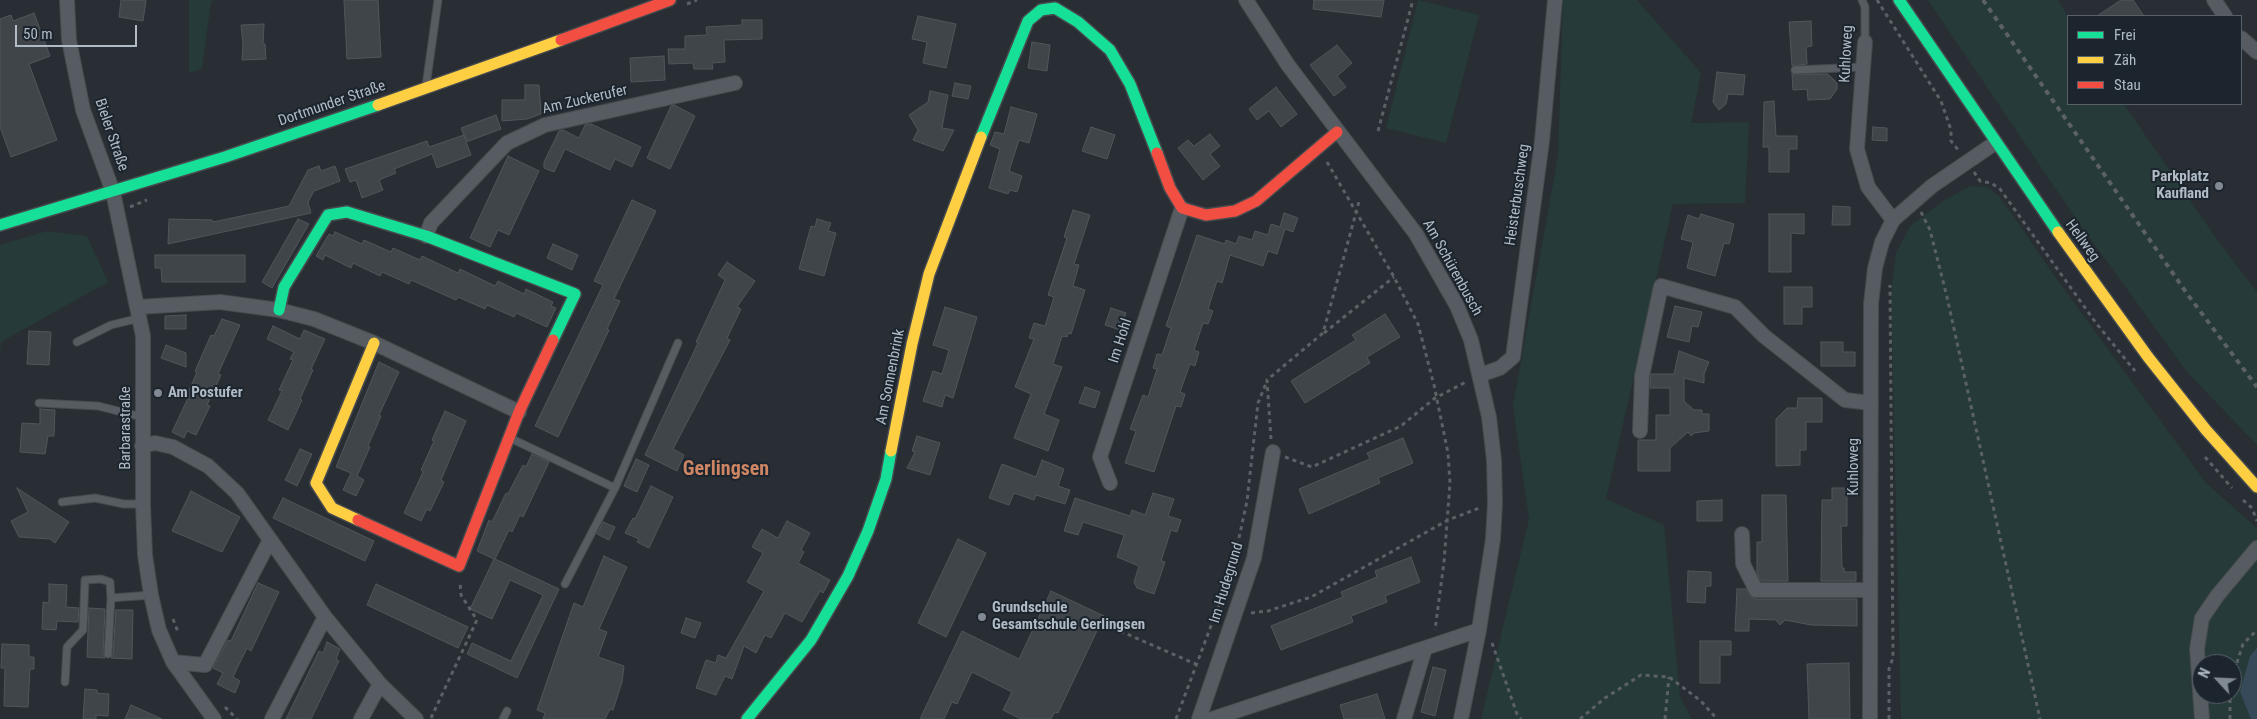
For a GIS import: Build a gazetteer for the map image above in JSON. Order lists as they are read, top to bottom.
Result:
{
  "streets": {
    "street": [
      "Kuhloweg",
      "Am Zuckerufer",
      "Dortmunder Straße",
      "Bieler Straße",
      "Heisterbuschweg",
      "Hellweg",
      "Am Schürenbusch",
      "Im Hohl",
      "Am Sonnenbrink",
      "Barbarastraße",
      "Im Hudegrund"
    ]
  },
  "crossings": [
    ["Kuhloweg", "Hellweg"],
    ["Dortmunder Straße", "Bieler Straße"],
    ["Dortmunder Straße", "Barbarastraße"],
    ["Bieler Straße", "Barbarastraße"],
    ["Heisterbuschweg", "Am Schürenbusch"],
    ["Im Hohl", "Am Sonnenbrink"]
  ],
  "districts": ["Gerlingsen"],
  "places": ["Parkplatz Kaufland", "Am Postufer", "Grundschule Gesamtschule Gerlingsen"],
  "legend": ["Frei", "Zäh", "Stau"],
  "scale_bar": "50 m",
  "north": "top left"
}
